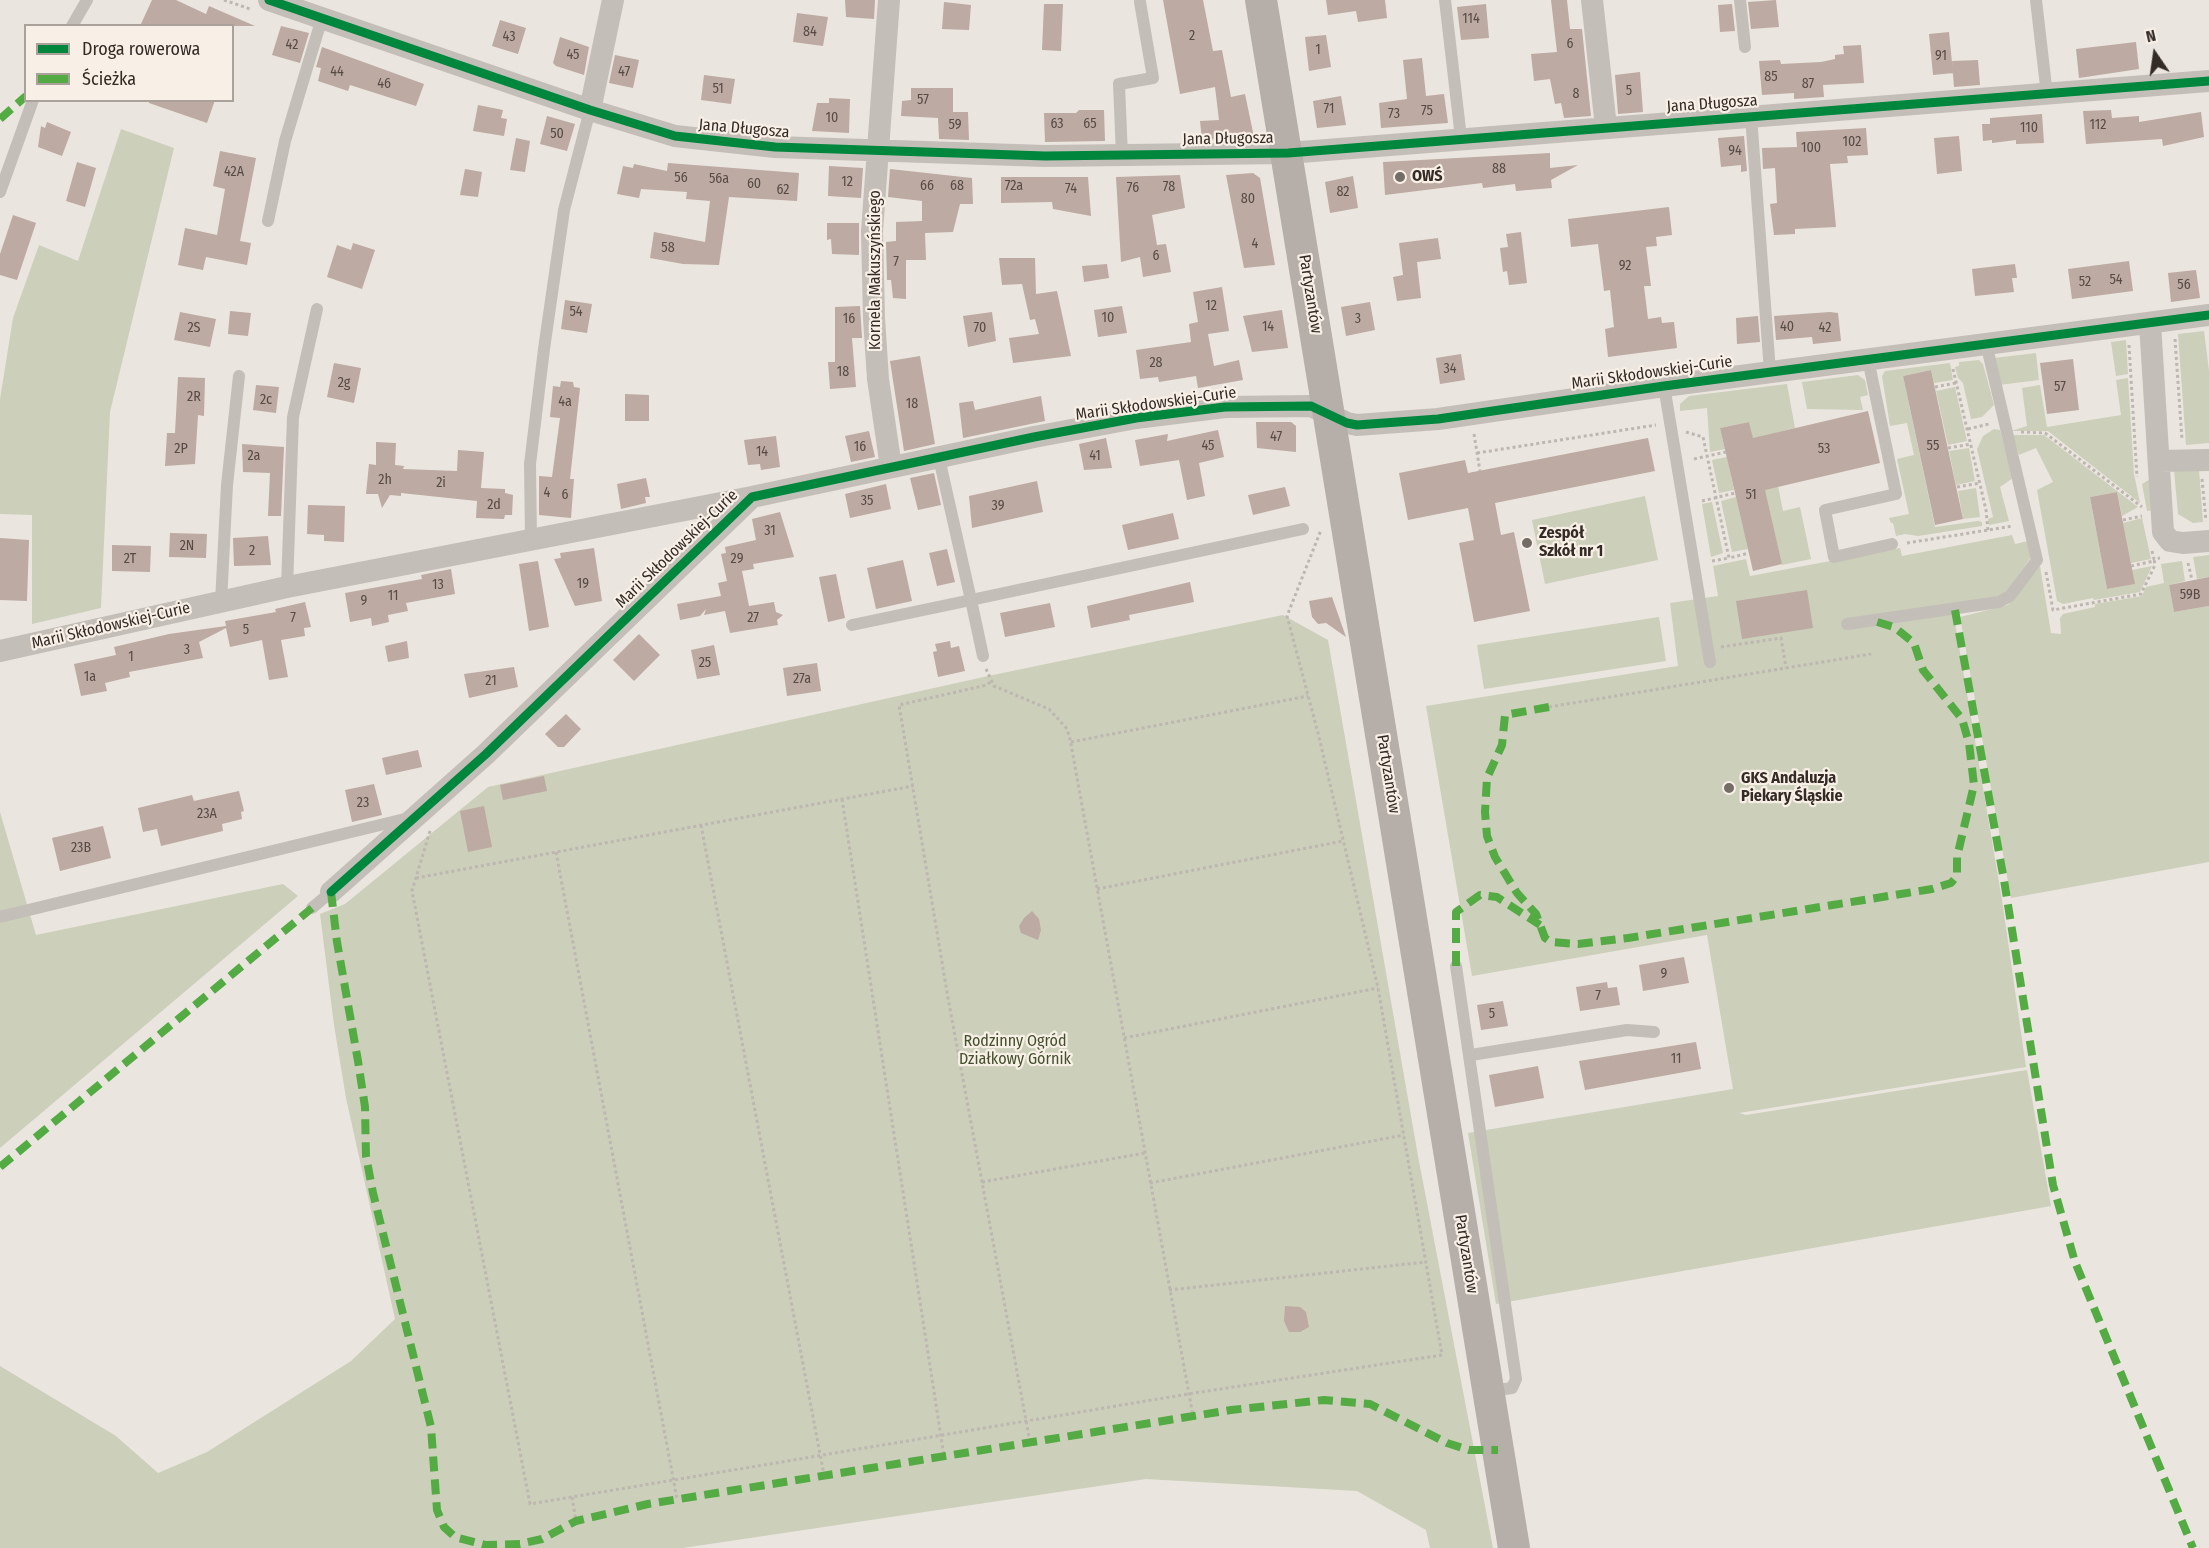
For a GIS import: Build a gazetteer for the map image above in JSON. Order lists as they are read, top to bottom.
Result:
{
  "streets": {
    "street": [
      "Jana Długosza",
      "Kornela Makuszyńskiego",
      "Partyzantów",
      "Marii Skłodowskiej-Curie"
    ]
  },
  "crossings": [
    ["Jana Długosza", "Kornela Makuszyńskiego"],
    ["Jana Długosza", "Partyzantów"],
    ["Kornela Makuszyńskiego", "Marii Skłodowskiej-Curie"],
    ["Partyzantów", "Marii Skłodowskiej-Curie"]
  ],
  "parks": ["Rodzinny Ogród Działkowy Górnik"],
  "places": ["OWŚ", "Zespół Szkół nr 1", "GKS Andaluzja Piekary Śląskie"],
  "house_numbers": [
    "114",
    "84",
    "2",
    "43",
    "6",
    "42",
    "1",
    "45",
    "91",
    "44",
    "47",
    "85",
    "46",
    "87",
    "51",
    "5",
    "8",
    "57",
    "71",
    "75",
    "73",
    "10",
    "63",
    "65",
    "59",
    "112",
    "110",
    "50",
    "102",
    "100",
    "94",
    "88",
    "42A",
    "56",
    "56a",
    "12",
    "60",
    "66",
    "68",
    "72a",
    "78",
    "76",
    "74",
    "62",
    "82",
    "80",
    "4",
    "58",
    "6",
    "7",
    "92",
    "54",
    "52",
    "56",
    "12",
    "54",
    "10",
    "16",
    "3",
    "14",
    "40",
    "2S",
    "70",
    "42",
    "28",
    "34",
    "18",
    "2g",
    "57",
    "2R",
    "2c",
    "4a",
    "18",
    "47",
    "45",
    "55",
    "16",
    "2P",
    "53",
    "14",
    "2a",
    "41",
    "2h",
    "2i",
    "4",
    "6",
    "51",
    "35",
    "2d",
    "39",
    "31",
    "2N",
    "2",
    "2T",
    "29",
    "19",
    "13",
    "59B",
    "11",
    "9",
    "7",
    "27",
    "5",
    "3",
    "1",
    "25",
    "1a",
    "27a",
    "21",
    "23",
    "23A",
    "23B",
    "9",
    "7",
    "5",
    "11"
  ],
  "legend": ["Droga rowerowa", "Ścieżka"],
  "north": "top"
}
